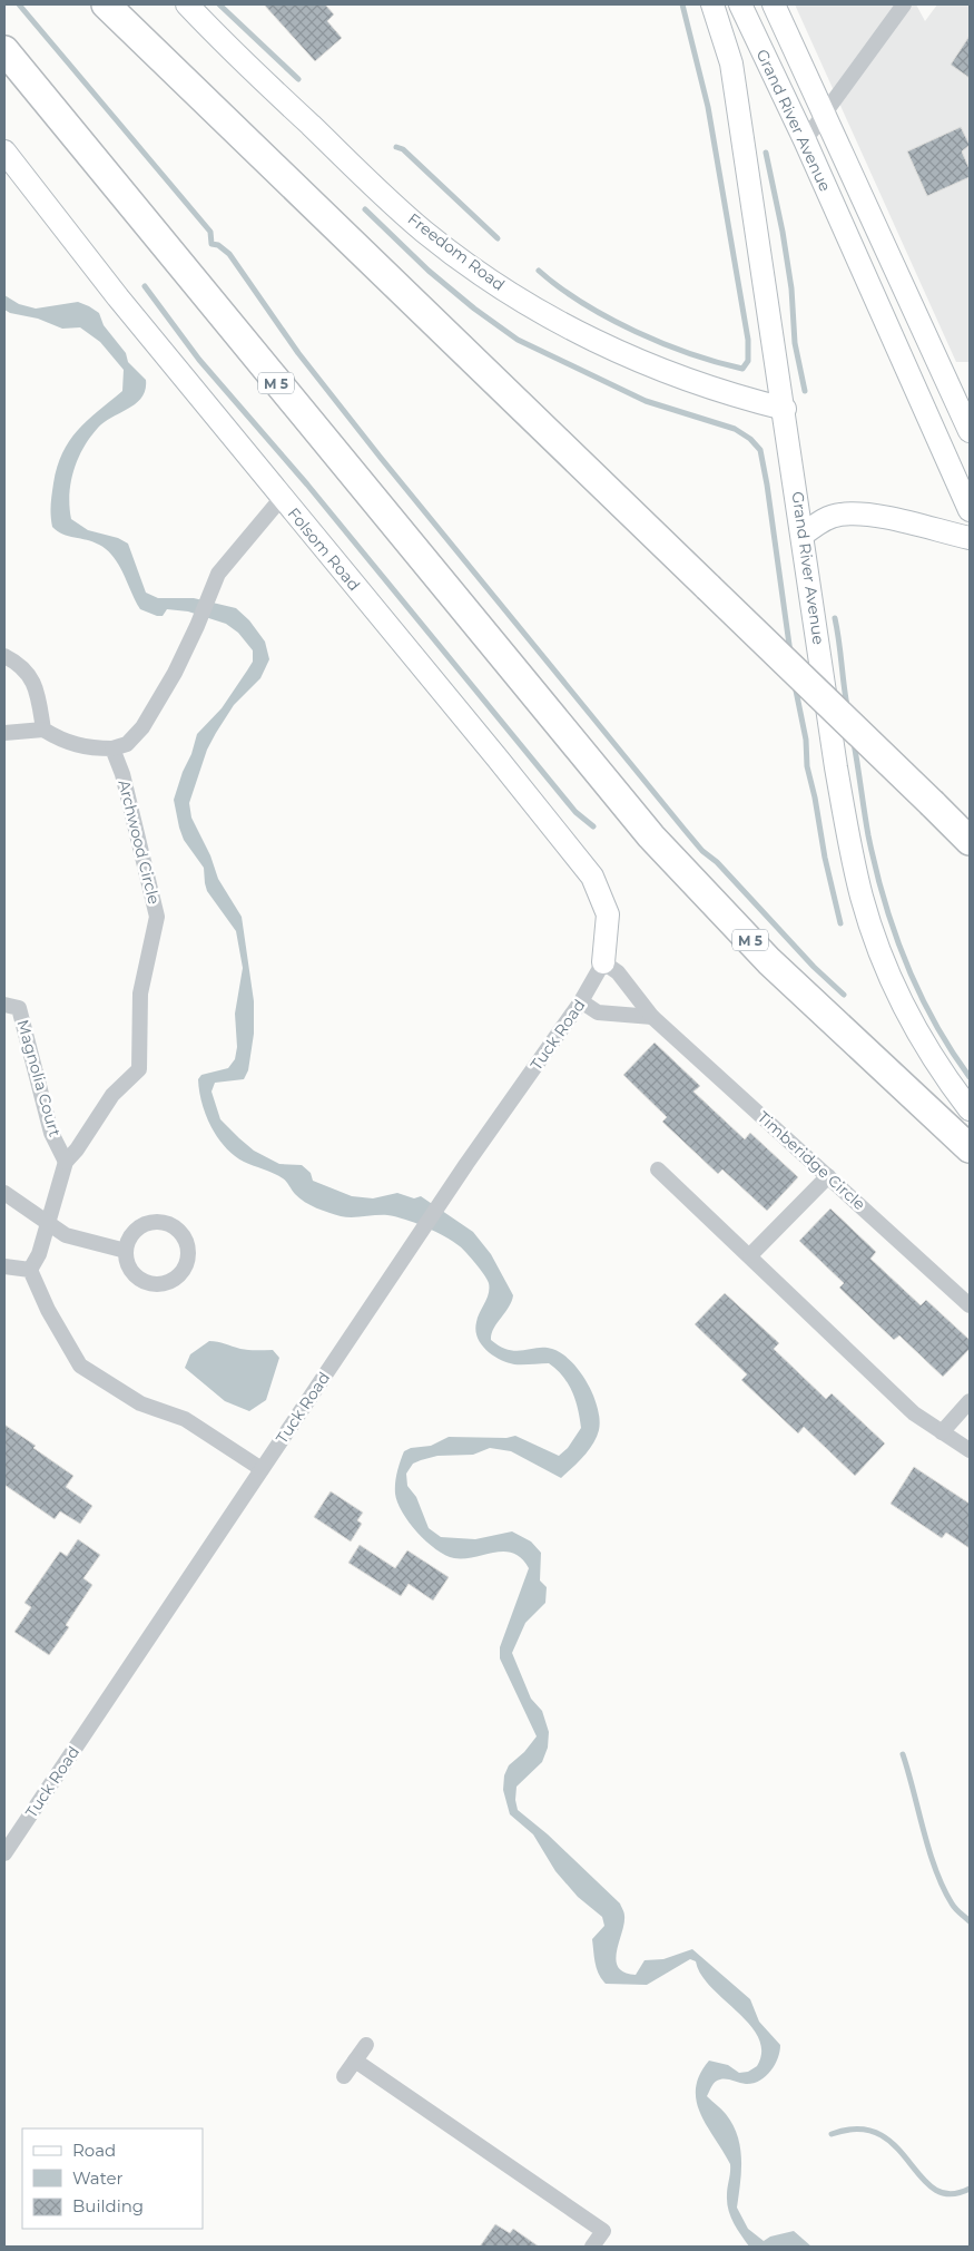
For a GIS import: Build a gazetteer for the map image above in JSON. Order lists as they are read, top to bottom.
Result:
{
  "streets": {
    "highway": ["M 5"],
    "street": [
      "Grand River Avenue",
      "Freedom Road",
      "Folsom Road",
      "Archwood Circle",
      "Tuck Road",
      "Magnolia Court",
      "Timberidge Circle"
    ]
  },
  "crossings": [
    ["Grand River Avenue", "Freedom Road"],
    ["Folsom Road", "Tuck Road"],
    ["Folsom Road", "Timberidge Circle"],
    ["Archwood Circle", "Magnolia Court"],
    ["Tuck Road", "Timberidge Circle"]
  ],
  "legend": ["Road", "Water", "Building"]
}
